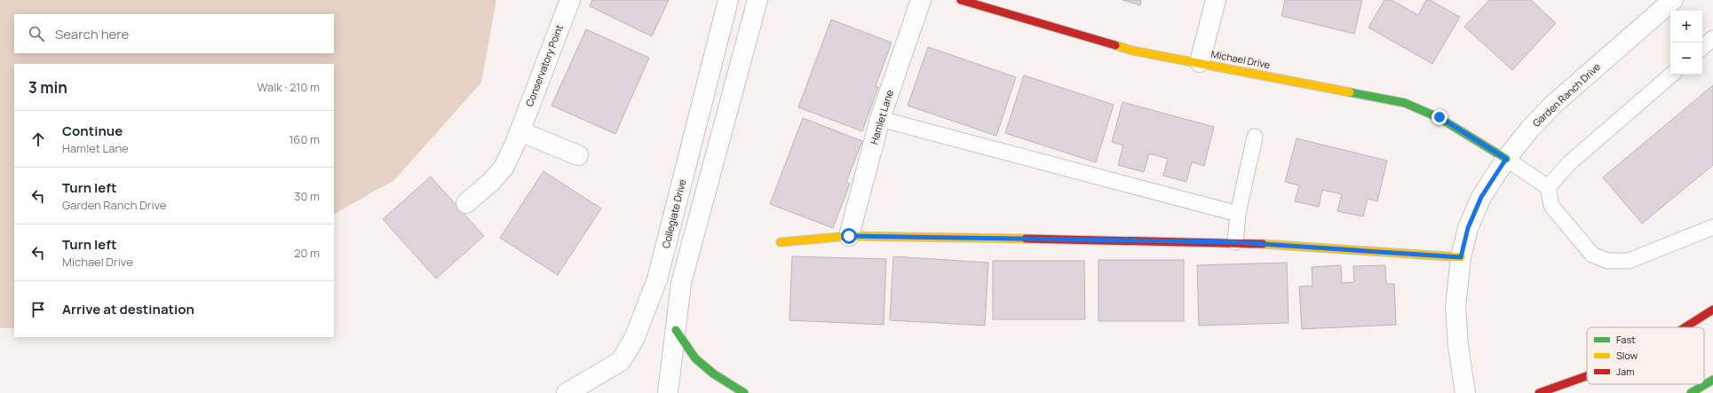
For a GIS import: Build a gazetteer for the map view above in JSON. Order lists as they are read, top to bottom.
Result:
{
  "streets": {
    "street": [
      "Michael Drive",
      "Conservatory Point",
      "Garden Ranch Drive",
      "Hamlet Lane",
      "Collegiate Drive"
    ]
  },
  "crossings": [
    ["Michael Drive", "Garden Ranch Drive"]
  ],
  "legend": ["Fast", "Slow", "Jam"],
  "page": {
    "map_buttons": ["+", "−"],
    "search": "Search here",
    "heading": ["3 min", "Walk · 210 m"],
    "list": [
      ["Continue", "Hamlet Lane", "160 m"],
      ["Turn left", "Garden Ranch Drive", "30 m"],
      ["Turn left", "Michael Drive", "20 m"],
      "Arrive at destination"
    ]
  }
}
